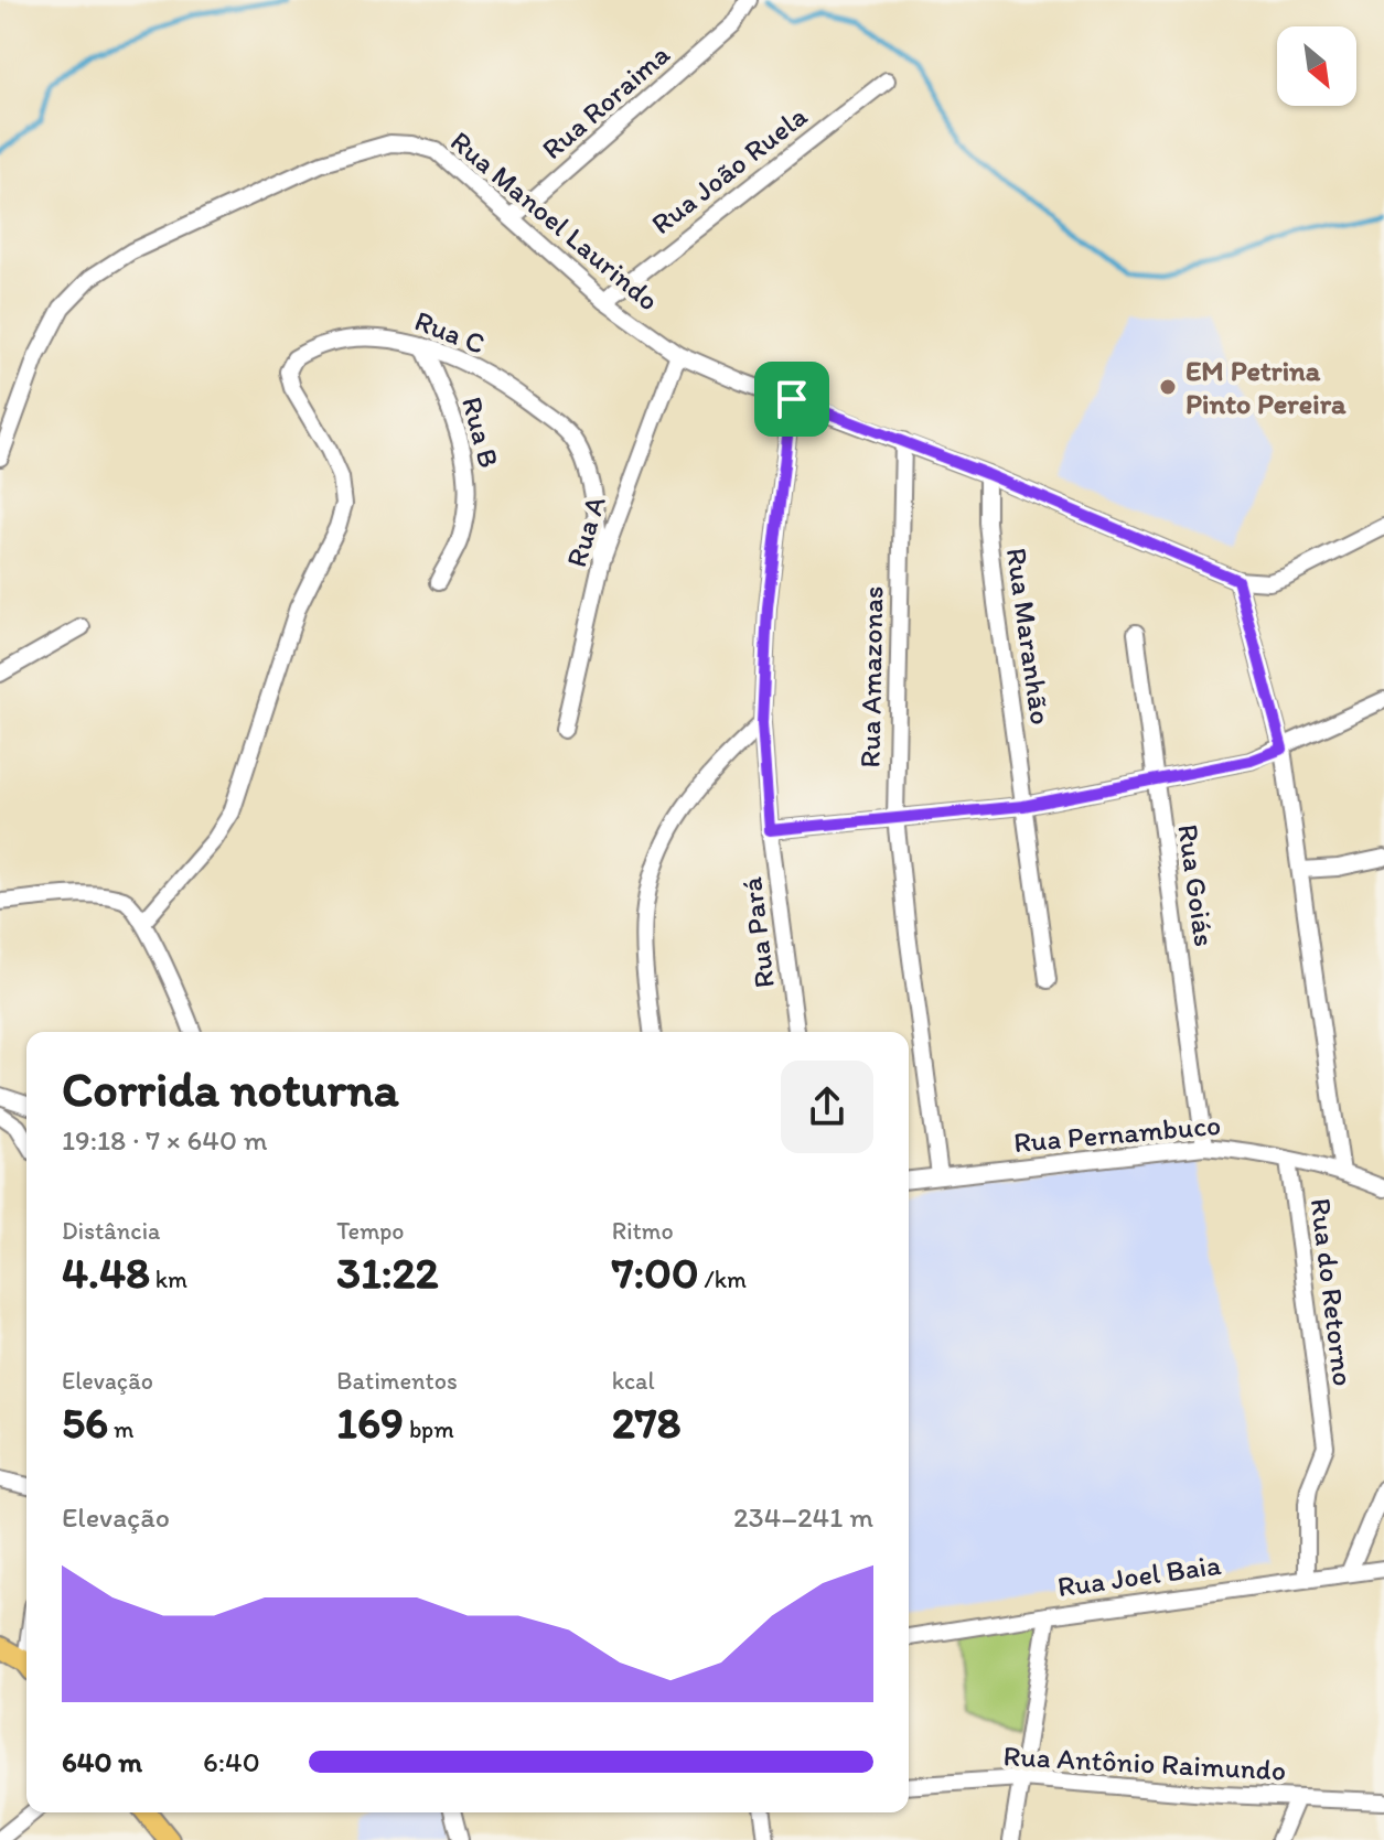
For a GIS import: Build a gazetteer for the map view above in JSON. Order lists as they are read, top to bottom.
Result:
{
  "streets": {
    "street": [
      "Rua Roraima",
      "Rua João Ruela",
      "Rua Manoel Laurindo",
      "Rua C",
      "Rua B",
      "Rua A",
      "Rua Maranhão",
      "Rua Amazonas",
      "Rua Goiás",
      "Rua Pará",
      "Rua Pernambuco",
      "Rua do Retorno",
      "Rua Joel Baia",
      "Rua Antônio Raimundo"
    ]
  },
  "crossings": [
    ["Rua Roraima", "Rua Manoel Laurindo"],
    ["Rua João Ruela", "Rua Manoel Laurindo"],
    ["Rua Manoel Laurindo", "Rua A"],
    ["Rua Manoel Laurindo", "Rua Maranhão"],
    ["Rua Manoel Laurindo", "Rua Amazonas"],
    ["Rua Manoel Laurindo", "Rua Pará"],
    ["Rua C", "Rua B"],
    ["Rua C", "Rua A"],
    ["Rua Amazonas", "Rua Pernambuco"],
    ["Rua Goiás", "Rua Pernambuco"],
    ["Rua Pernambuco", "Rua do Retorno"],
    ["Rua do Retorno", "Rua Joel Baia"]
  ],
  "places": ["EM Petrina Pinto Pereira"],
  "north": "bottom right",
  "page": {
    "heading": ["Corrida noturna", "19:18 · 7 × 640 m"],
    "stats": [
      ["Distância", "4.48 km"],
      ["Tempo", "31:22"],
      ["Ritmo", "7:00 /km"],
      ["Elevação", "56 m"],
      ["Batimentos", "169 bpm"],
      ["kcal", "278"]
    ],
    "chart": ["Elevação", "234–241 m"],
    "list": [
      {
        "name": "640 m",
        "note": "6:40"
      }
    ]
  }
}
